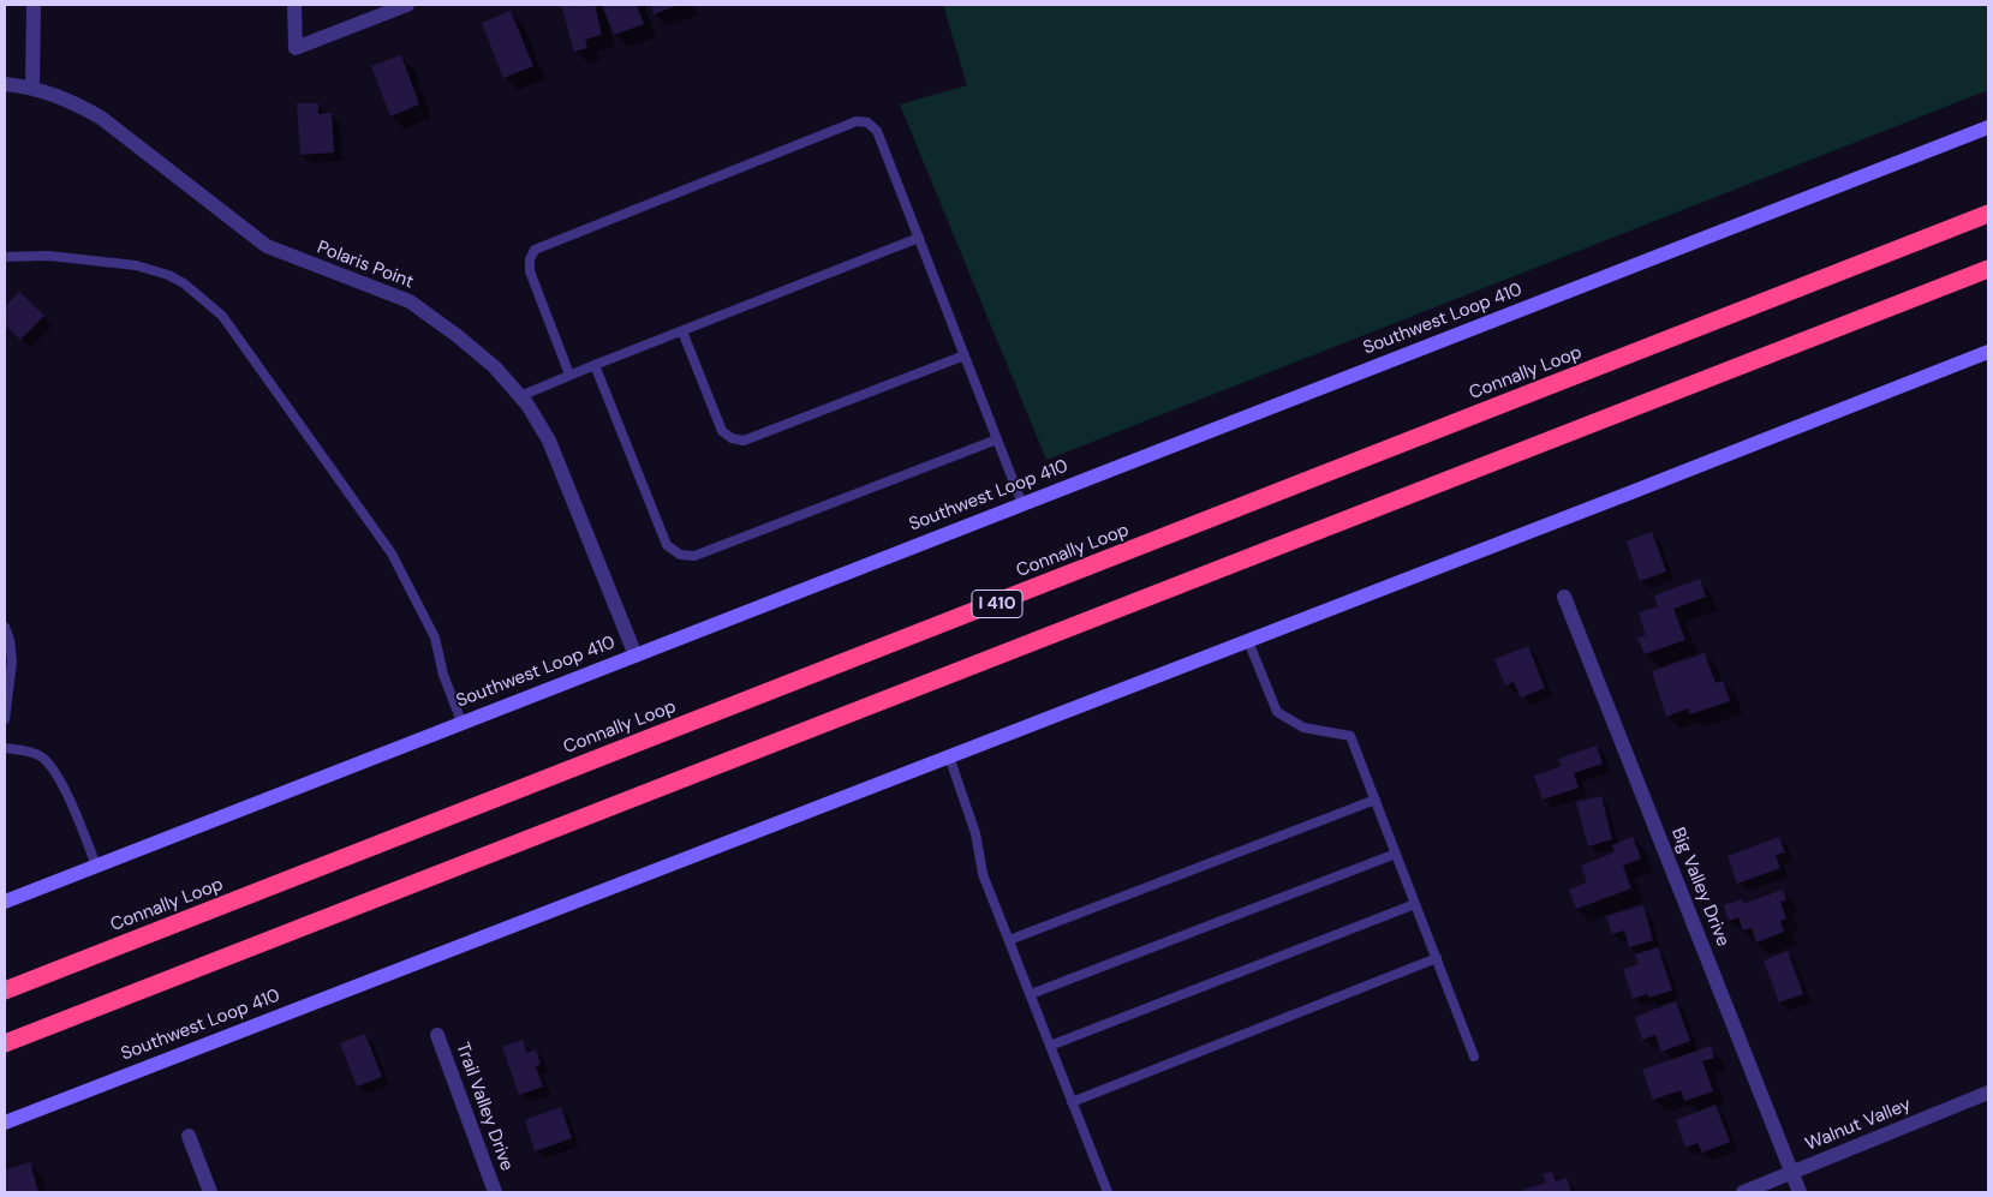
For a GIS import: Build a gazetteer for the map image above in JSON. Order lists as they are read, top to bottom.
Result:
{
  "streets": {
    "highway": ["Connally Loop", "I 410"],
    "main road": ["Southwest Loop 410"],
    "street": [
      "Polaris Point",
      "Big Valley Drive",
      "Trail Valley Drive",
      "Walnut Valley"
    ]
  },
  "crossings": [
    ["Polaris Point", "Southwest Loop 410"],
    ["Big Valley Drive", "Walnut Valley"]
  ]
}
